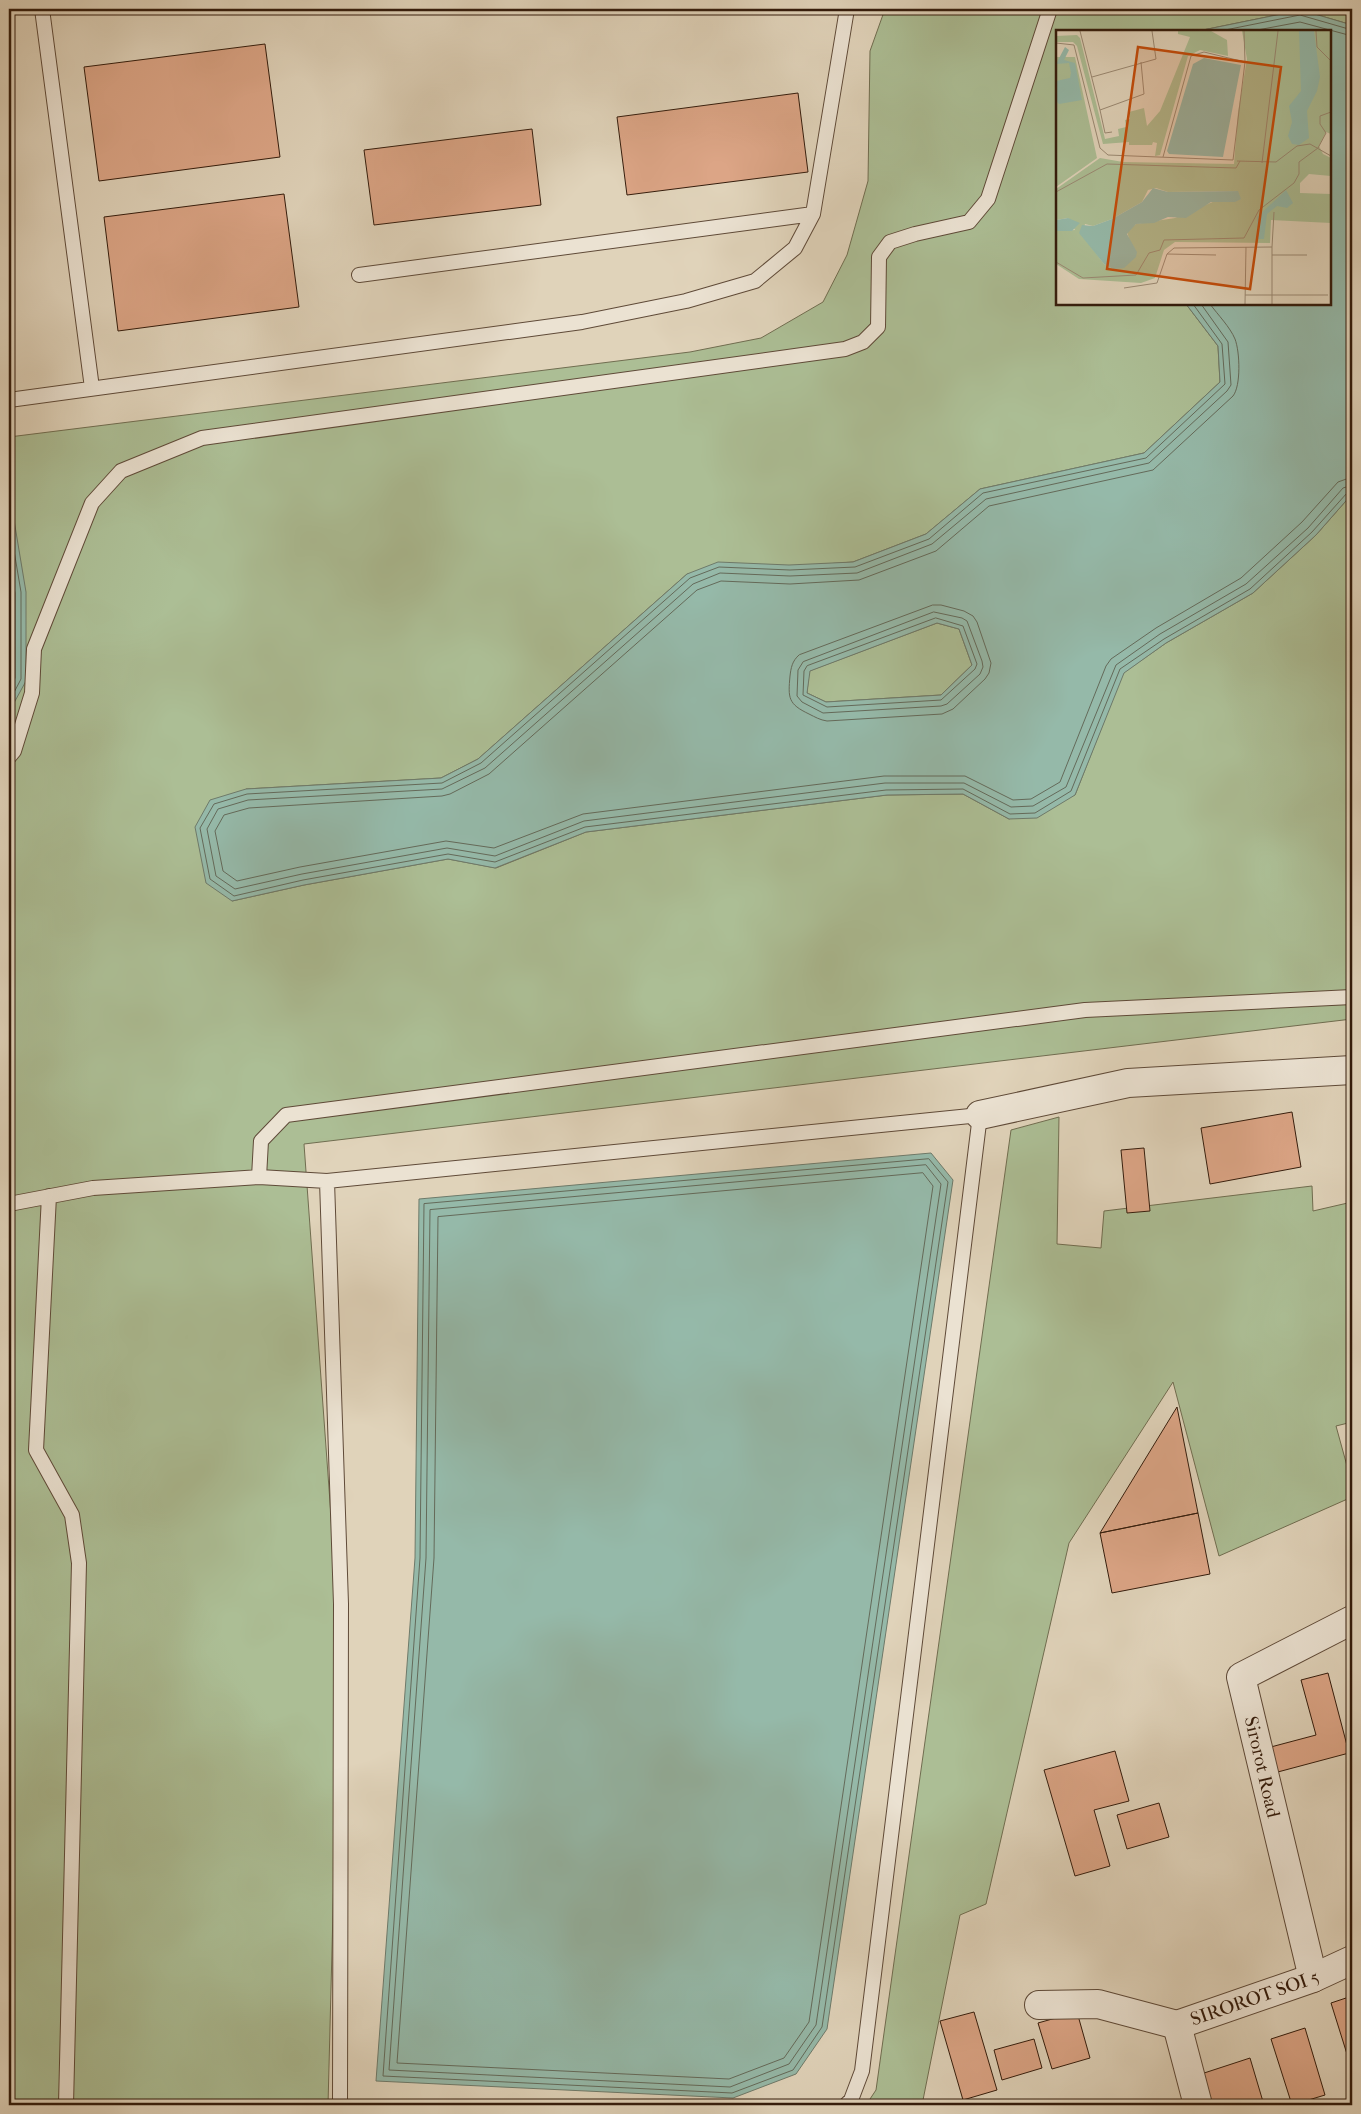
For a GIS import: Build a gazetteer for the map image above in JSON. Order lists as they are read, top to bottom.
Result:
{
  "streets": {
    "street": ["Sirorot Road", "SIROROT SOI 5"]
  },
  "crossings": [
    ["Sirorot Road", "SIROROT SOI 5"]
  ]
}
